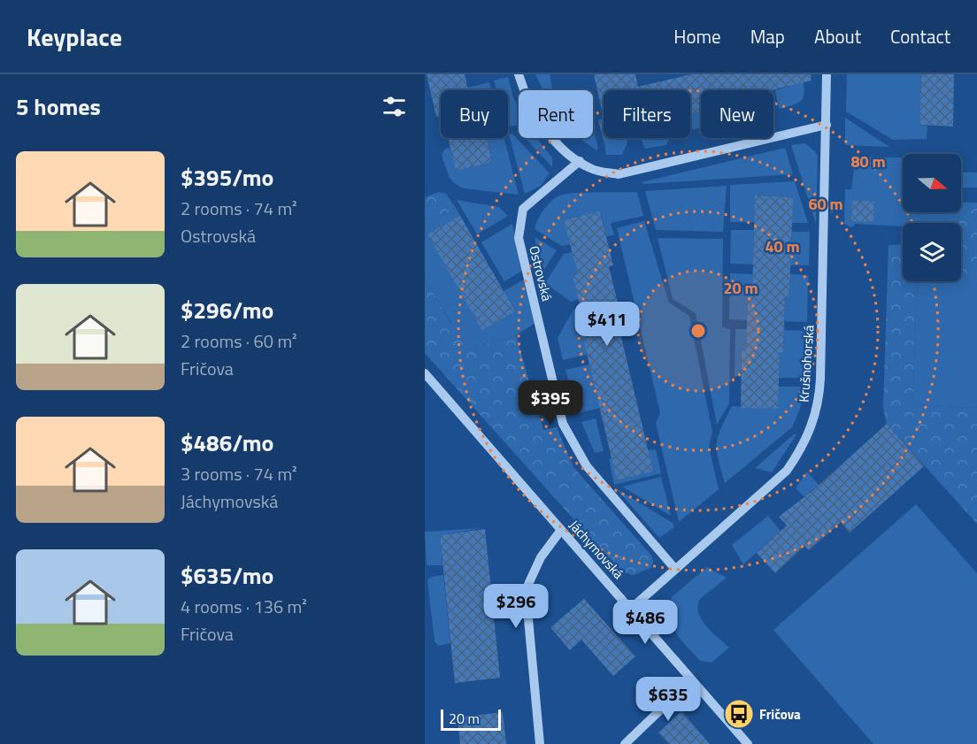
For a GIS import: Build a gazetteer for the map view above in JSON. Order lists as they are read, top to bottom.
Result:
{
  "streets": {
    "street": ["Ostrovská", "Krušnohorská", "Jáchymovská"]
  },
  "crossings": [
    ["Ostrovská", "Krušnohorská"],
    ["Krušnohorská", "Jáchymovská"]
  ],
  "places": {
    "bus stop": ["Fričova"]
  },
  "scale_bar": "20 m",
  "north": "right",
  "page": {
    "header": "Keyplace",
    "nav": [
      "Home",
      "Map",
      "About",
      "Contact"
    ],
    "heading": "5 homes",
    "chip": [
      "Buy",
      "Rent",
      "Filters",
      "New"
    ],
    "list": [
      {
        "name": "$395/mo",
        "note": "2 rooms · 74 m² · Ostrovská"
      },
      {
        "name": "$296/mo",
        "note": "2 rooms · 60 m² · Fričova"
      },
      {
        "name": "$486/mo",
        "note": "3 rooms · 74 m² · Jáchymovská"
      },
      {
        "name": "$635/mo",
        "note": "4 rooms · 136 m² · Fričova"
      }
    ],
    "price": [
      "$411",
      "$395",
      "$296",
      "$486",
      "$635"
    ],
    "scale": "20 m"
  },
  "rings": [
    "80 m",
    "60 m",
    "40 m",
    "20 m"
  ]
}
